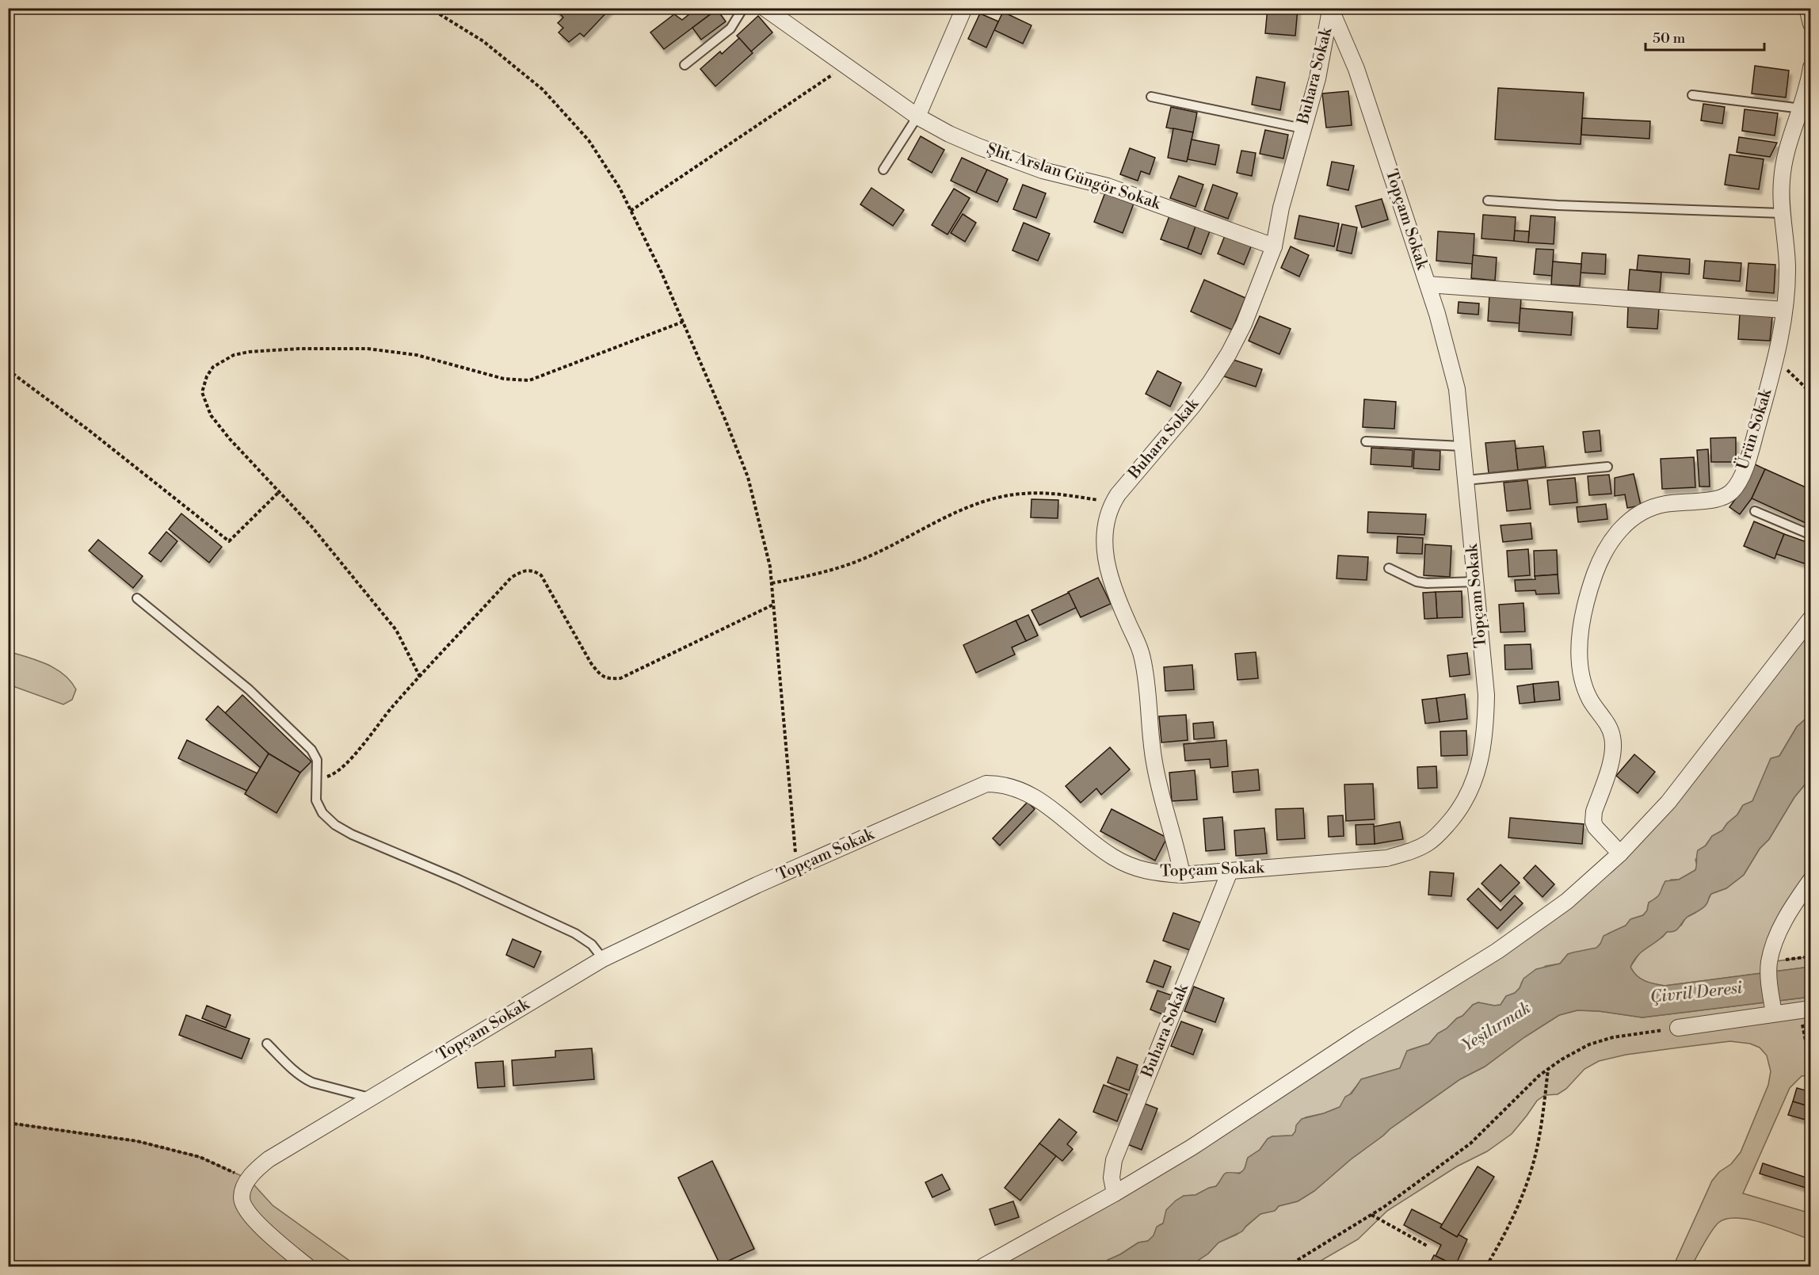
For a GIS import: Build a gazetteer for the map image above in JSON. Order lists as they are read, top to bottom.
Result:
{
  "streets": {
    "street": [
      "Buhara Sokak",
      "Şht. Arslan Güngör Sokak",
      "Topçam Sokak",
      "Ürün Sokak"
    ]
  },
  "crossings": [
    ["Buhara Sokak", "Şht. Arslan Güngör Sokak"],
    ["Buhara Sokak", "Topçam Sokak"]
  ],
  "water": ["Çivril Deresi", "Yeşilırmak"],
  "scale_bar": "50 m"
}
